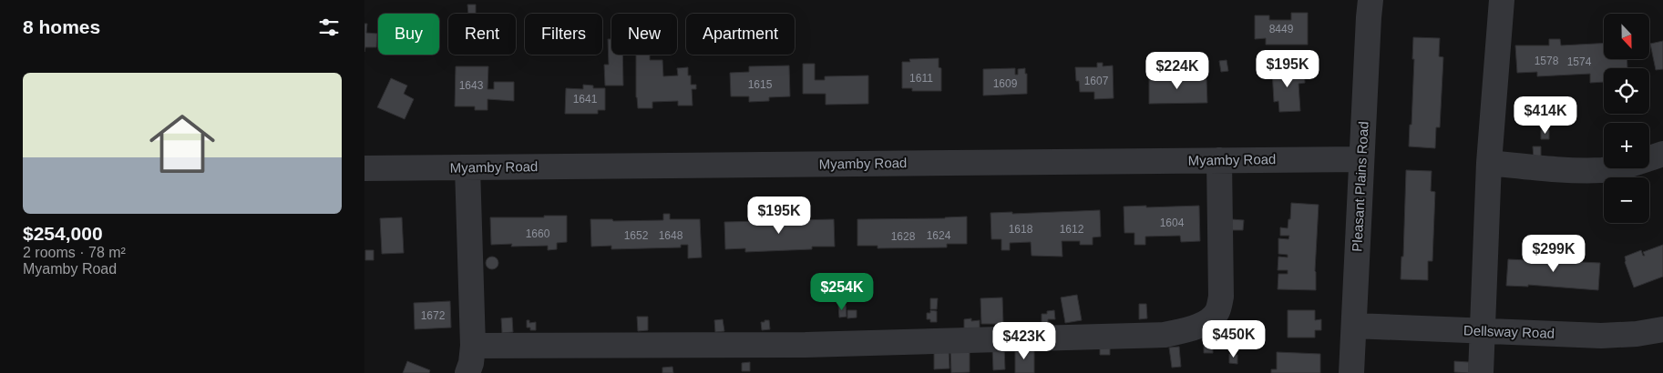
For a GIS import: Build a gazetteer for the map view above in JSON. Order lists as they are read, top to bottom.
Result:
{
  "streets": {
    "street": ["Myamby Road", "Pleasant Plains Road", "Dellsway Road"]
  },
  "crossings": [
    ["Myamby Road", "Pleasant Plains Road"],
    ["Pleasant Plains Road", "Dellsway Road"]
  ],
  "house_numbers": [
    "8449",
    "1578",
    "1574",
    "1611",
    "1607",
    "1609",
    "1615",
    "1643",
    "1641",
    "1604",
    "1618",
    "1612",
    "1660",
    "1652",
    "1648",
    "1624",
    "1628",
    "1672"
  ],
  "north": "bottom",
  "page": {
    "heading": "8 homes",
    "map_buttons": ["+", "−"],
    "chip": [
      "Buy",
      "Rent",
      "Filters",
      "New",
      "Apartment"
    ],
    "price": [
      "$195K",
      "$224K",
      "$414K",
      "$195K",
      "$299K",
      "$254K",
      "$450K",
      "$423K"
    ],
    "list": [
      {
        "name": "$254,000",
        "note": "2 rooms · 78 m² · Myamby Road"
      }
    ]
  }
}
